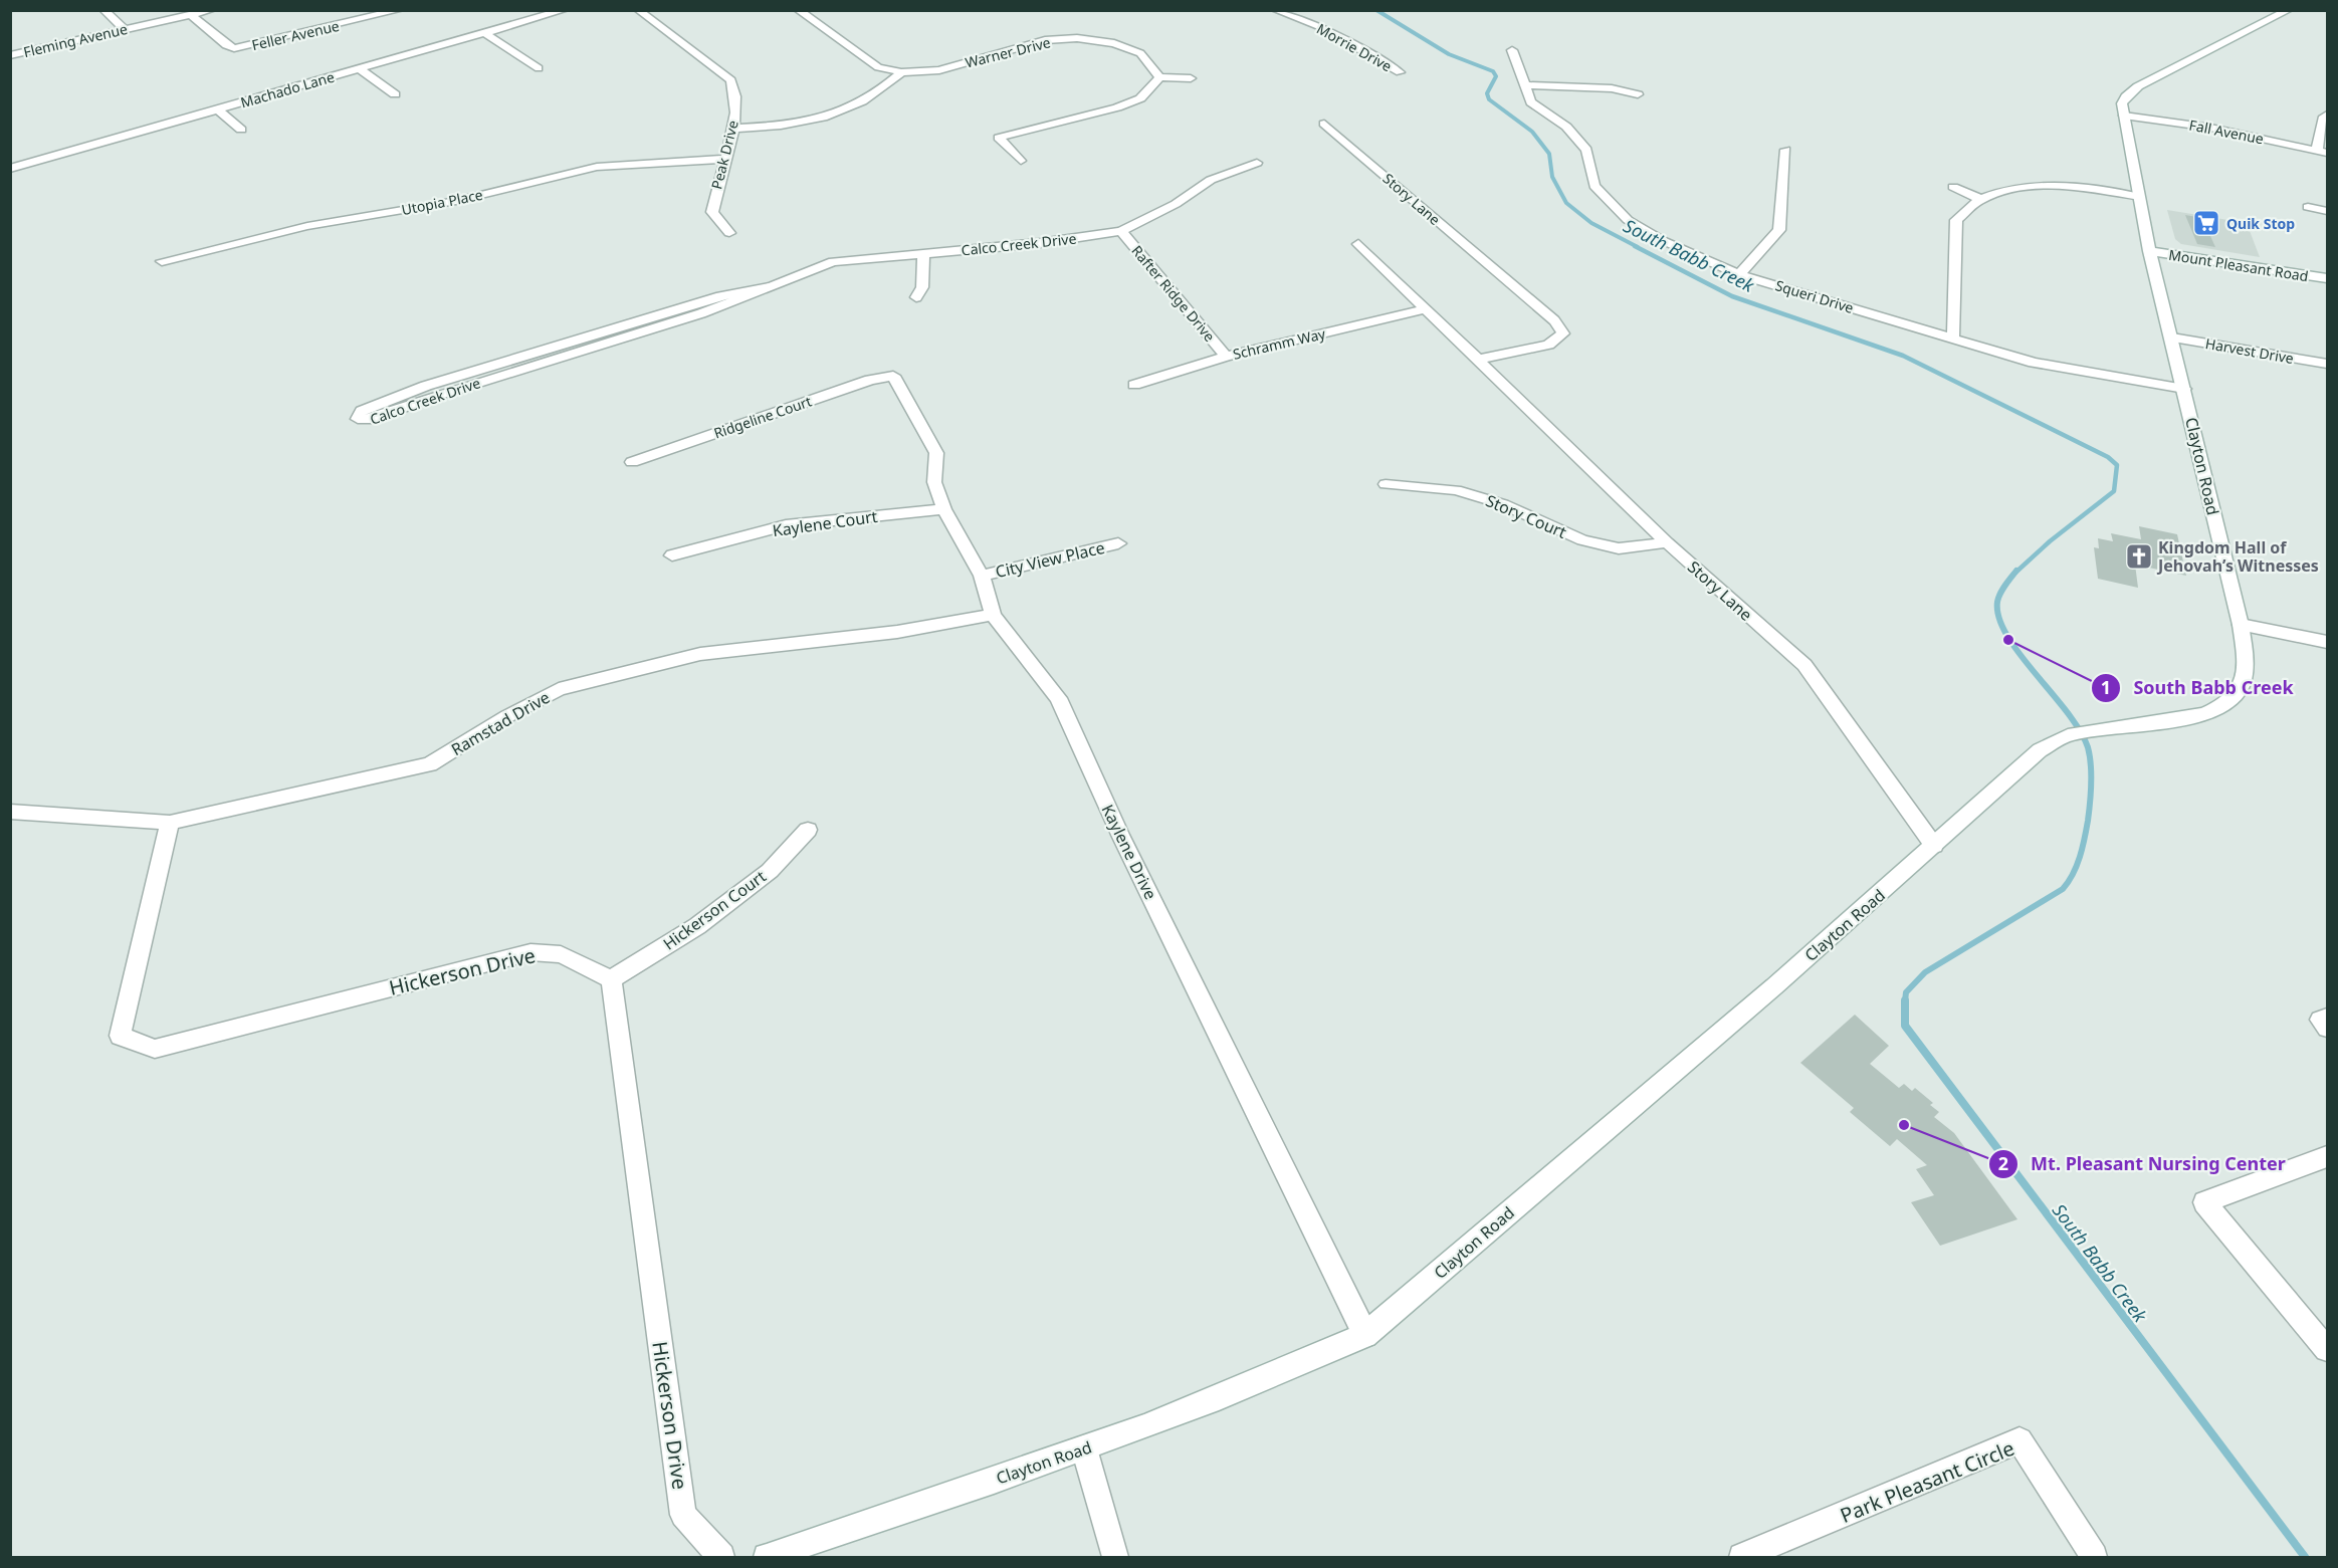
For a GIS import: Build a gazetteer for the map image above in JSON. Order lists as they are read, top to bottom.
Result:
{
  "streets": {
    "street": [
      "Feller Avenue",
      "Fleming Avenue",
      "Morrie Drive",
      "Warner Drive",
      "Machado Lane",
      "Fall Avenue",
      "Peak Drive",
      "Story Lane",
      "Utopia Place",
      "Calco Creek Drive",
      "Mount Pleasant Road",
      "Rafter Ridge Drive",
      "Squeri Drive",
      "Schramm Way",
      "Harvest Drive",
      "Ridgeline Court",
      "Clayton Road",
      "Story Court",
      "Kaylene Court",
      "City View Place",
      "Ramstad Drive",
      "Kaylene Drive",
      "Hickerson Court",
      "Hickerson Drive",
      "Park Pleasant Circle"
    ]
  },
  "crossings": [
    ["Feller Avenue", "Fleming Avenue"],
    ["Fall Avenue", "Clayton Road"],
    ["Peak Drive", "Utopia Place"],
    ["Story Lane", "Schramm Way"],
    ["Story Lane", "Clayton Road"],
    ["Story Lane", "Story Court"],
    ["Calco Creek Drive", "Rafter Ridge Drive"],
    ["Mount Pleasant Road", "Clayton Road"],
    ["Rafter Ridge Drive", "Schramm Way"],
    ["Squeri Drive", "Clayton Road"],
    ["Harvest Drive", "Clayton Road"],
    ["Ridgeline Court", "Kaylene Drive"],
    ["Clayton Road", "Kaylene Drive"],
    ["Kaylene Court", "Kaylene Drive"],
    ["City View Place", "Kaylene Drive"],
    ["Ramstad Drive", "Kaylene Drive"],
    ["Ramstad Drive", "Hickerson Drive"],
    ["Hickerson Court", "Hickerson Drive"]
  ],
  "water": ["South Babb Creek"],
  "places": {
    "supermarket": ["Quik Stop"],
    "church": ["Kingdom Hall of Jehovah’s Witnesses"],
    "other": ["South Babb Creek", "Mt. Pleasant Nursing Center"]
  }
}
